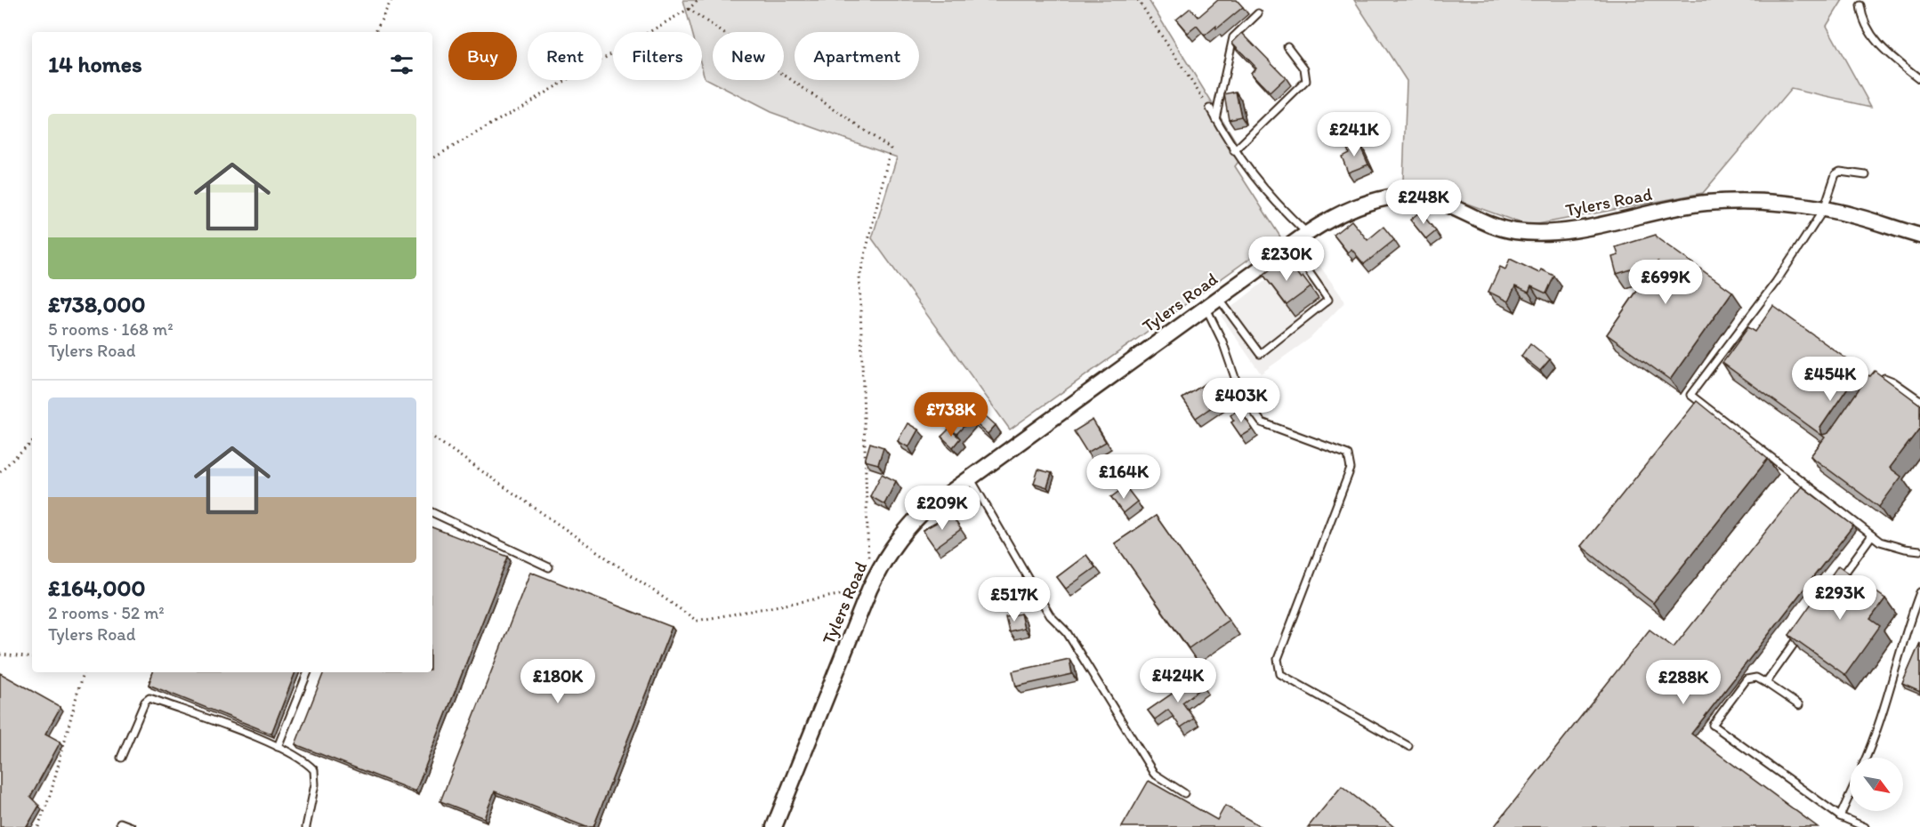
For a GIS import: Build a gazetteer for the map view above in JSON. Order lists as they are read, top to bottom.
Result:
{
  "streets": {
    "street": ["Tylers Road"]
  },
  "north": "bottom right",
  "page": {
    "chip": [
      "Buy",
      "Rent",
      "Filters",
      "New",
      "Apartment"
    ],
    "heading": "14 homes",
    "list": [
      {
        "name": "£738,000",
        "note": "5 rooms · 168 m² · Tylers Road"
      },
      {
        "name": "£164,000",
        "note": "2 rooms · 52 m² · Tylers Road"
      }
    ],
    "price": [
      "£241K",
      "£248K",
      "£230K",
      "£699K",
      "£454K",
      "£403K",
      "£738K",
      "£164K",
      "£209K",
      "£293K",
      "£517K",
      "£424K",
      "£180K",
      "£288K"
    ]
  }
}
